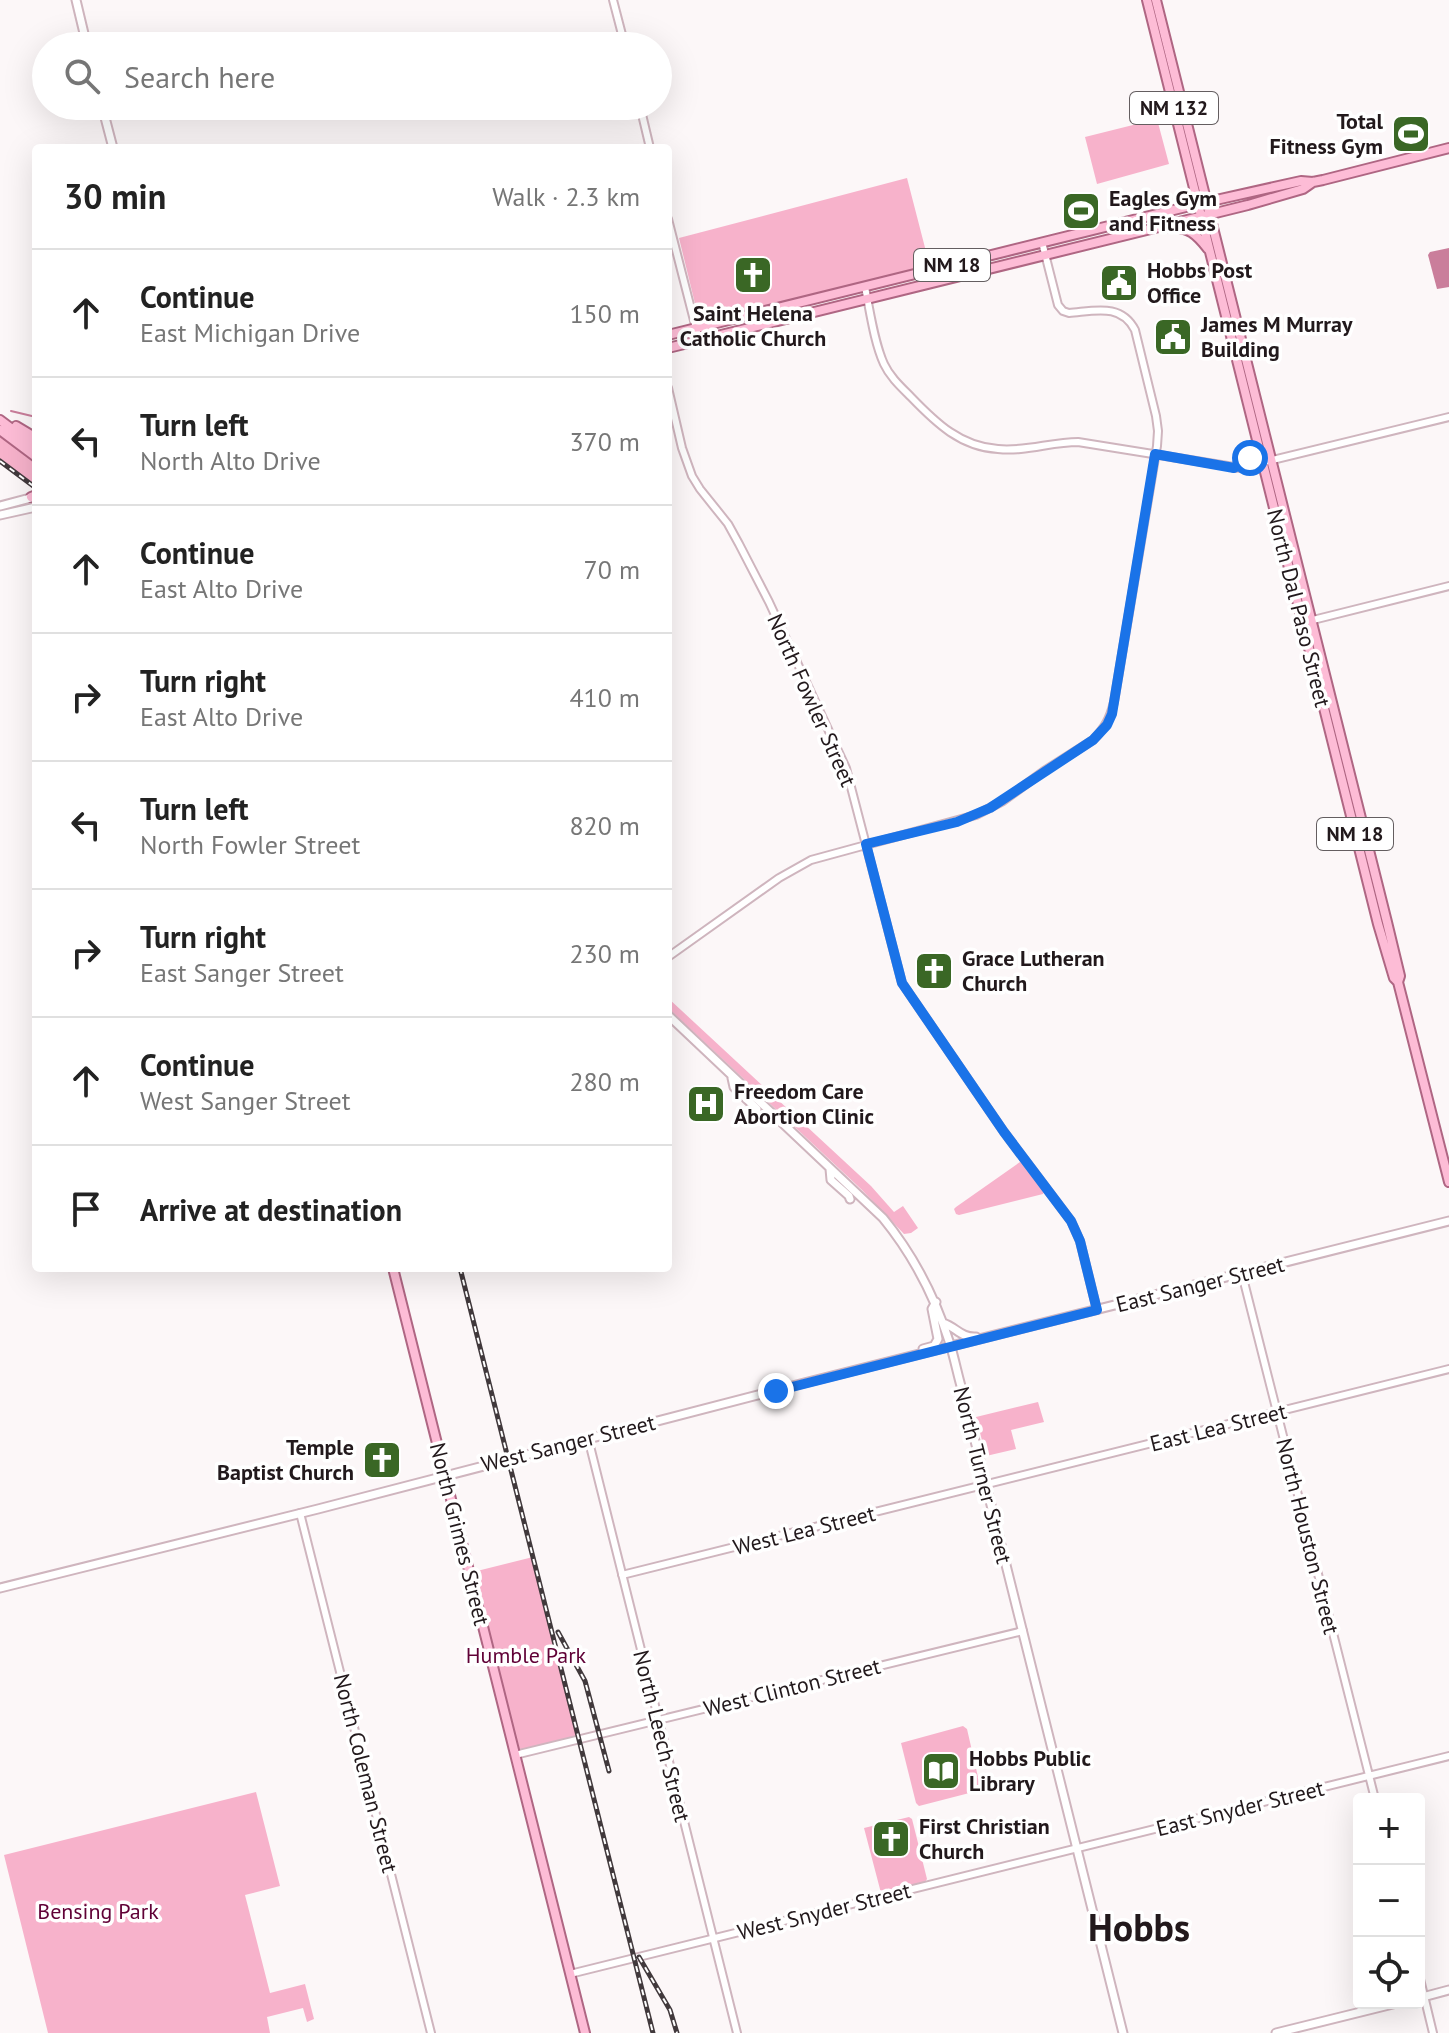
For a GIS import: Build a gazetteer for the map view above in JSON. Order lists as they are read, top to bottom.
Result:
{
  "streets": {
    "main road": [
      "NM 132",
      "NM 18",
      "North Dal Paso Street",
      "East Sanger Street",
      "West Sanger Street",
      "North Turner Street",
      "North Grimes Street"
    ],
    "street": [
      "North Fowler Street",
      "East Lea Street",
      "West Lea Street",
      "North Houston Street",
      "West Clinton Street",
      "North Leech Street",
      "North Coleman Street",
      "East Snyder Street",
      "West Snyder Street"
    ]
  },
  "crossings": [
    ["NM 18", "North Dal Paso Street"],
    ["North Fowler Street", "East Sanger Street"],
    ["East Sanger Street", "West Sanger Street"],
    ["East Sanger Street", "North Turner Street"],
    ["East Sanger Street", "North Houston Street"],
    ["East Lea Street", "North Turner Street"],
    ["East Lea Street", "West Lea Street"],
    ["East Lea Street", "North Houston Street"],
    ["West Sanger Street", "North Turner Street"],
    ["West Sanger Street", "North Grimes Street"],
    ["West Sanger Street", "North Leech Street"],
    ["West Sanger Street", "North Coleman Street"],
    ["North Turner Street", "West Lea Street"],
    ["North Turner Street", "West Clinton Street"],
    ["North Turner Street", "East Snyder Street"],
    ["North Turner Street", "West Snyder Street"],
    ["West Lea Street", "North Leech Street"],
    ["North Grimes Street", "West Clinton Street"],
    ["North Grimes Street", "West Snyder Street"],
    ["North Houston Street", "East Snyder Street"],
    ["West Clinton Street", "North Leech Street"],
    ["North Leech Street", "West Snyder Street"],
    ["East Snyder Street", "West Snyder Street"]
  ],
  "districts": ["Hobbs"],
  "parks": ["Humble Park", "Bensing Park"],
  "places": {
    "sports": ["Total Fitness Gym", "Eagles Gym and Fitness"],
    "church": [
      "Saint Helena Catholic Church",
      "Grace Lutheran Church",
      "Temple Baptist Church",
      "First Christian Church"
    ],
    "public building": ["Hobbs Post Office", "James M Murray Building"],
    "hospital": ["Freedom Care Abortion Clinic"],
    "library": ["Hobbs Public Library"]
  },
  "page": {
    "search": "Search here",
    "heading": ["30 min", "Walk · 2.3 km"],
    "list": [
      ["Continue", "East Michigan Drive", "150 m"],
      ["Turn left", "North Alto Drive", "370 m"],
      ["Continue", "East Alto Drive", "70 m"],
      ["Turn right", "East Alto Drive", "410 m"],
      ["Turn left", "North Fowler Street", "820 m"],
      ["Turn right", "East Sanger Street", "230 m"],
      ["Continue", "West Sanger Street", "280 m"],
      "Arrive at destination"
    ],
    "map_buttons": ["+", "−"]
  }
}
